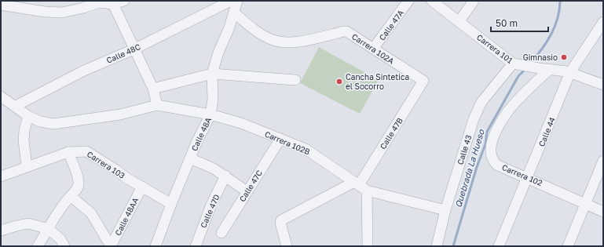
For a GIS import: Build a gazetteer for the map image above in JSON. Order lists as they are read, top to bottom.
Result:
{
  "streets": {
    "street": [
      "Calle 47A",
      "Carrera 102A",
      "Carrera 101",
      "Calle 48C",
      "Calle 44",
      "Calle 47B",
      "Calle 48A",
      "Carrera 102B",
      "Calle 43",
      "Carrera 103",
      "Carrera 102",
      "Calle 47C",
      "Calle 47D",
      "Calle 48AA"
    ]
  },
  "crossings": [
    ["Calle 47A", "Carrera 102A"],
    ["Carrera 102A", "Calle 47B"],
    ["Carrera 102A", "Calle 48A"],
    ["Carrera 101", "Calle 44"],
    ["Carrera 101", "Calle 43"],
    ["Carrera 101", "Carrera 102"],
    ["Calle 48C", "Carrera 102B"],
    ["Calle 44", "Carrera 102"],
    ["Calle 47B", "Carrera 102B"],
    ["Calle 48A", "Carrera 102B"],
    ["Calle 48A", "Carrera 103"],
    ["Carrera 102B", "Calle 43"],
    ["Carrera 102B", "Calle 47C"],
    ["Carrera 103", "Calle 48AA"]
  ],
  "water": ["Quebrada La Hueso"],
  "places": ["Gimnasio", "Cancha Sintetica el Socorro"],
  "scale_bar": "50 m"
}
